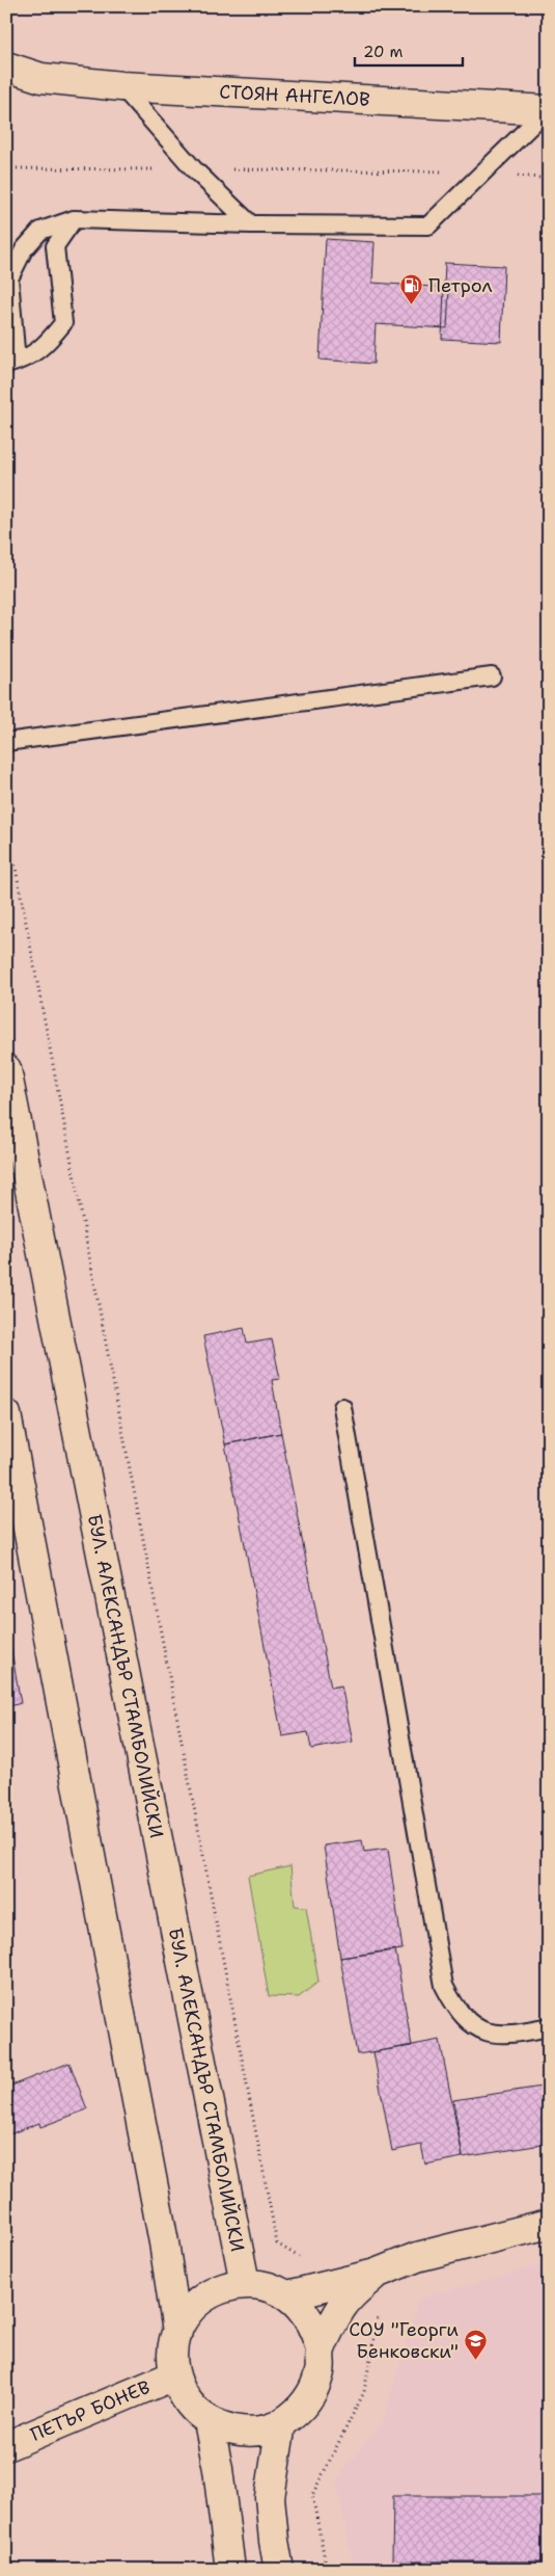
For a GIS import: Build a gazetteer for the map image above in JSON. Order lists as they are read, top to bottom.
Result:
{
  "streets": {
    "main road": ["СТОЯН АНГЕЛОВ", "БУЛ. АЛЕКСАНДЪР СТАМБОЛИЙСКИ", "ПЕТЪР БОНЕВ"]
  },
  "crossings": [
    ["БУЛ. АЛЕКСАНДЪР СТАМБОЛИЙСКИ", "ПЕТЪР БОНЕВ"]
  ],
  "places": {
    "fuel station": ["Петрол"],
    "school or university": ["СОУ \"Георги Бенковски\""]
  },
  "scale_bar": "20 m"
}
